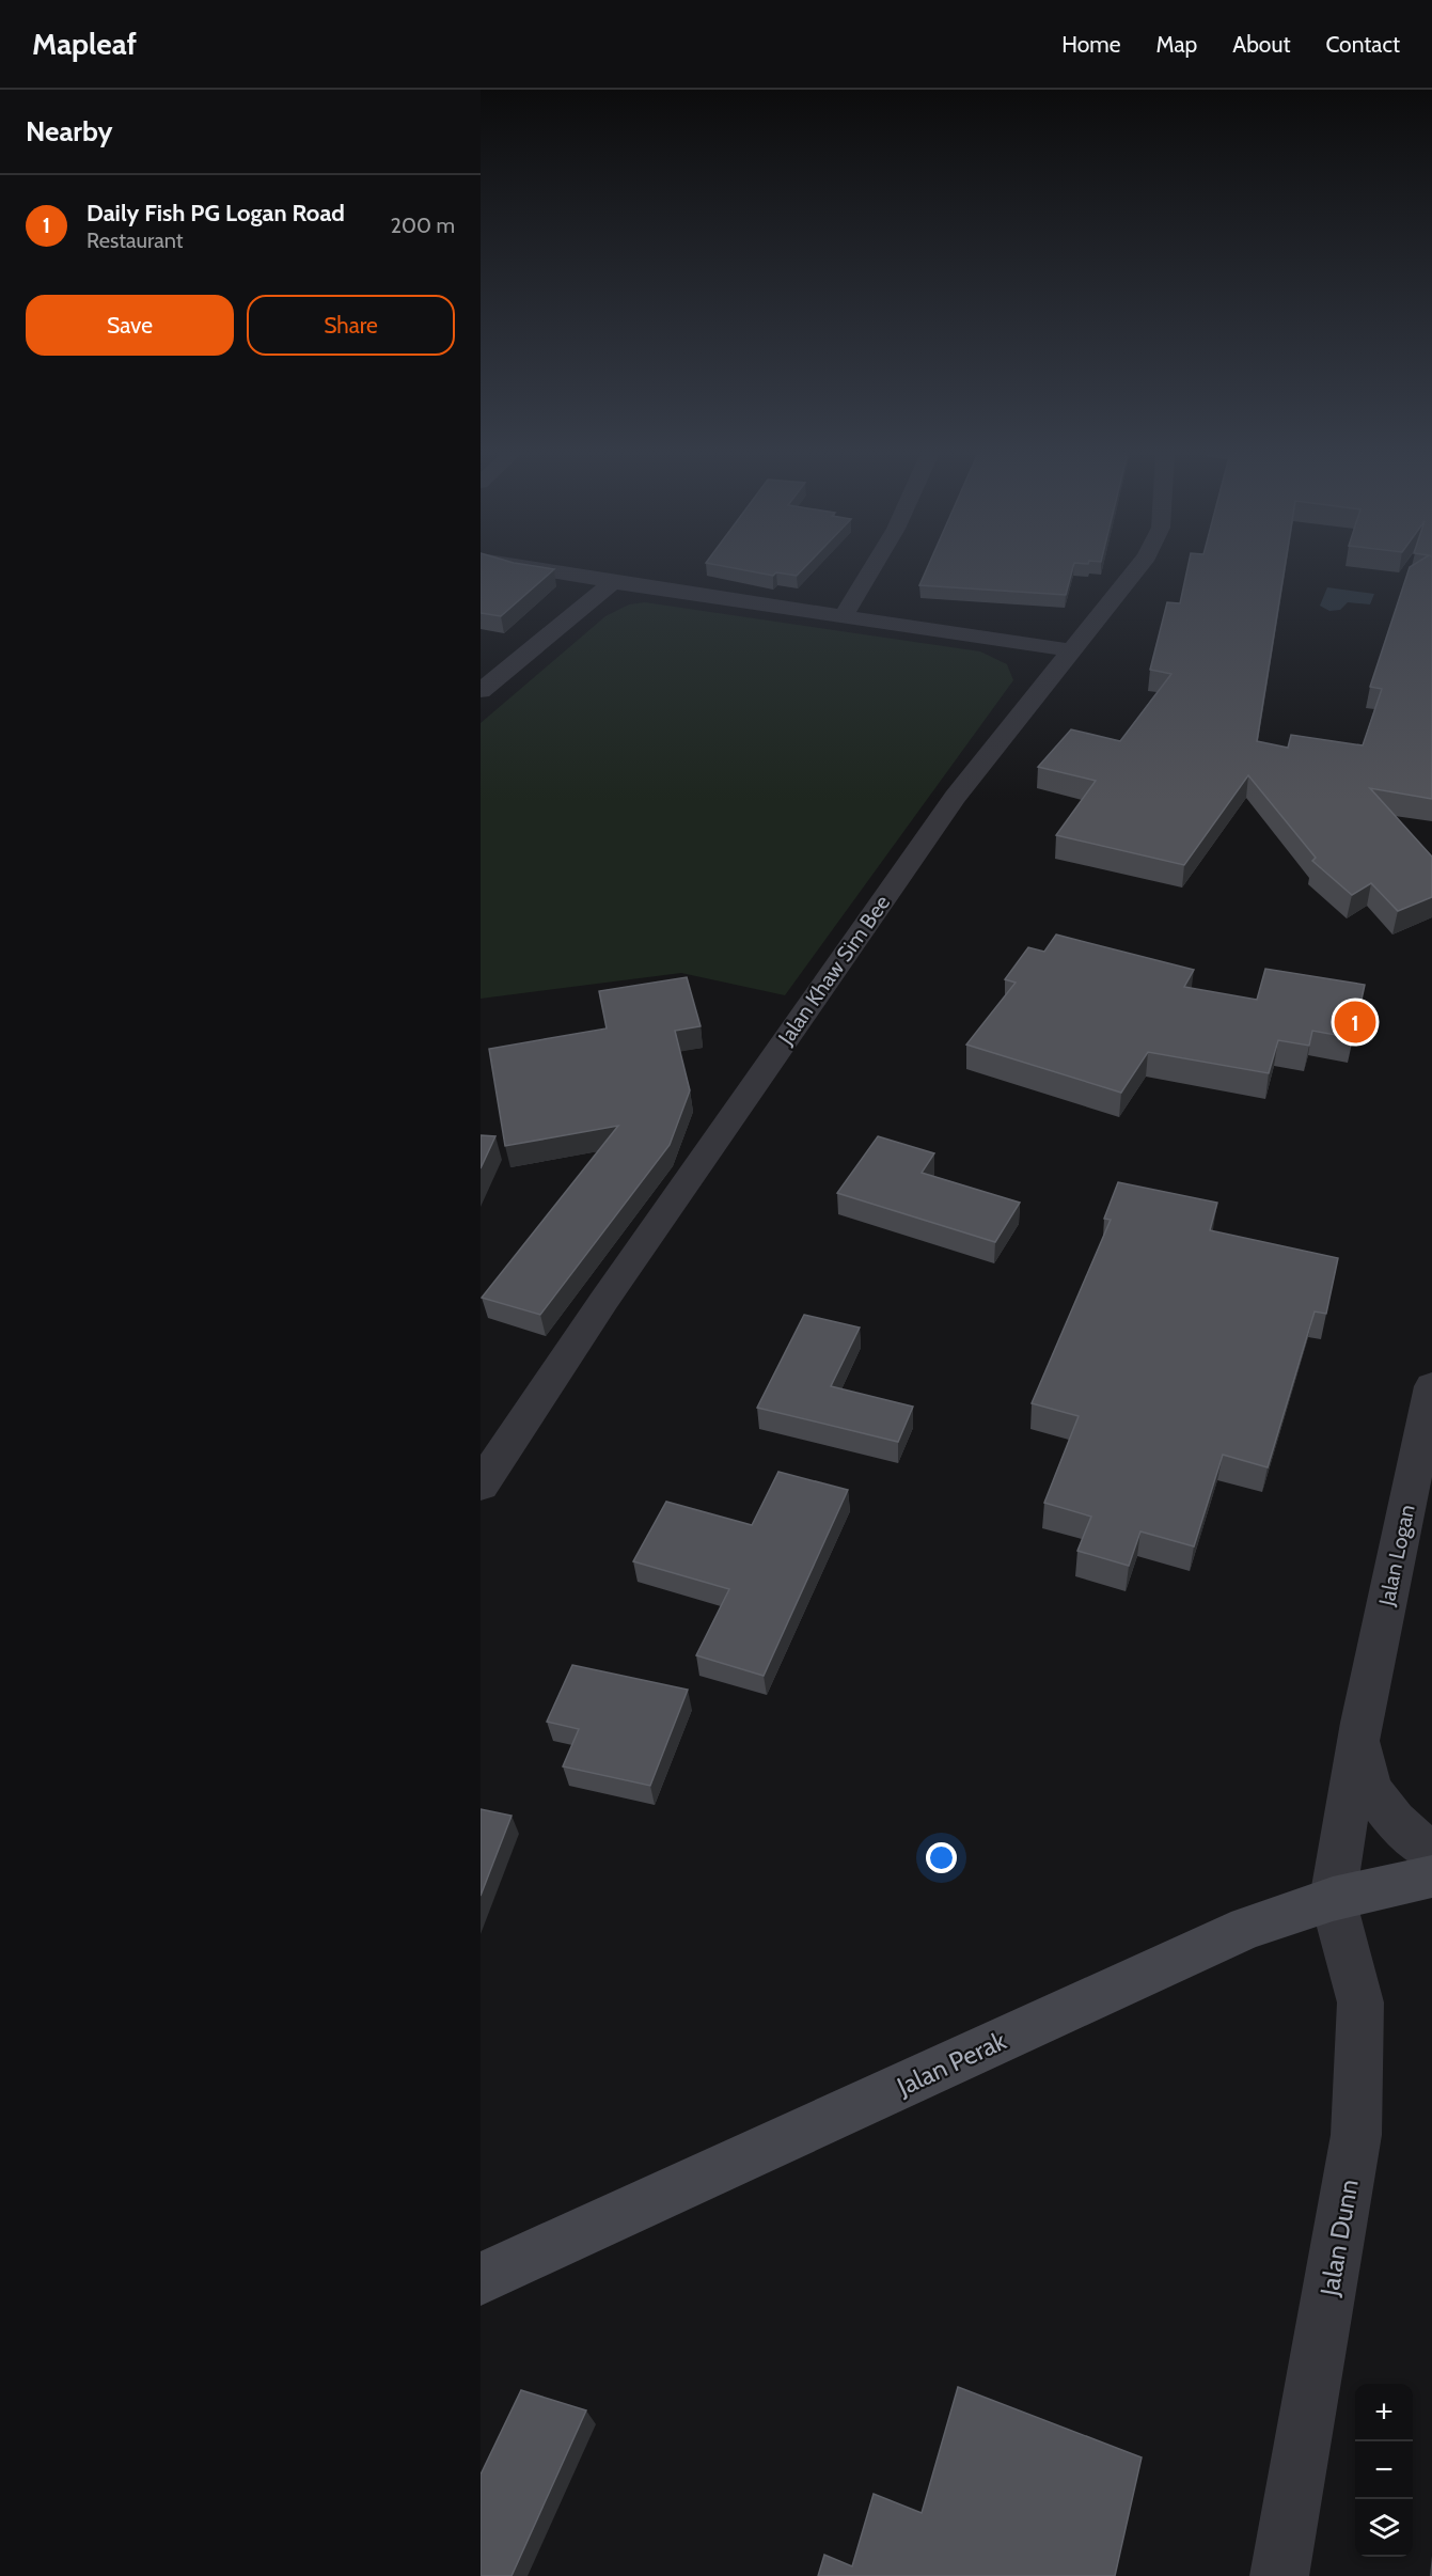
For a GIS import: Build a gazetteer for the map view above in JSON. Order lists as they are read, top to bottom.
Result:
{
  "streets": {
    "main road": ["Jalan Perak"],
    "street": ["Jalan Khaw Sim Bee", "Jalan Logan", "Jalan Dunn"]
  },
  "crossings": [
    ["Jalan Logan", "Jalan Perak"],
    ["Jalan Logan", "Jalan Dunn"],
    ["Jalan Perak", "Jalan Dunn"]
  ],
  "page": {
    "header": "Mapleaf",
    "nav": [
      "Home",
      "Map",
      "About",
      "Contact"
    ],
    "heading": "Nearby",
    "list": [
      {
        "mark": "1",
        "name": "Daily Fish PG Logan Road",
        "note": "Restaurant",
        "value": "200 m"
      }
    ],
    "buttons": ["Save", "Share"],
    "pins": "1",
    "map_buttons": ["+", "−"]
  }
}
